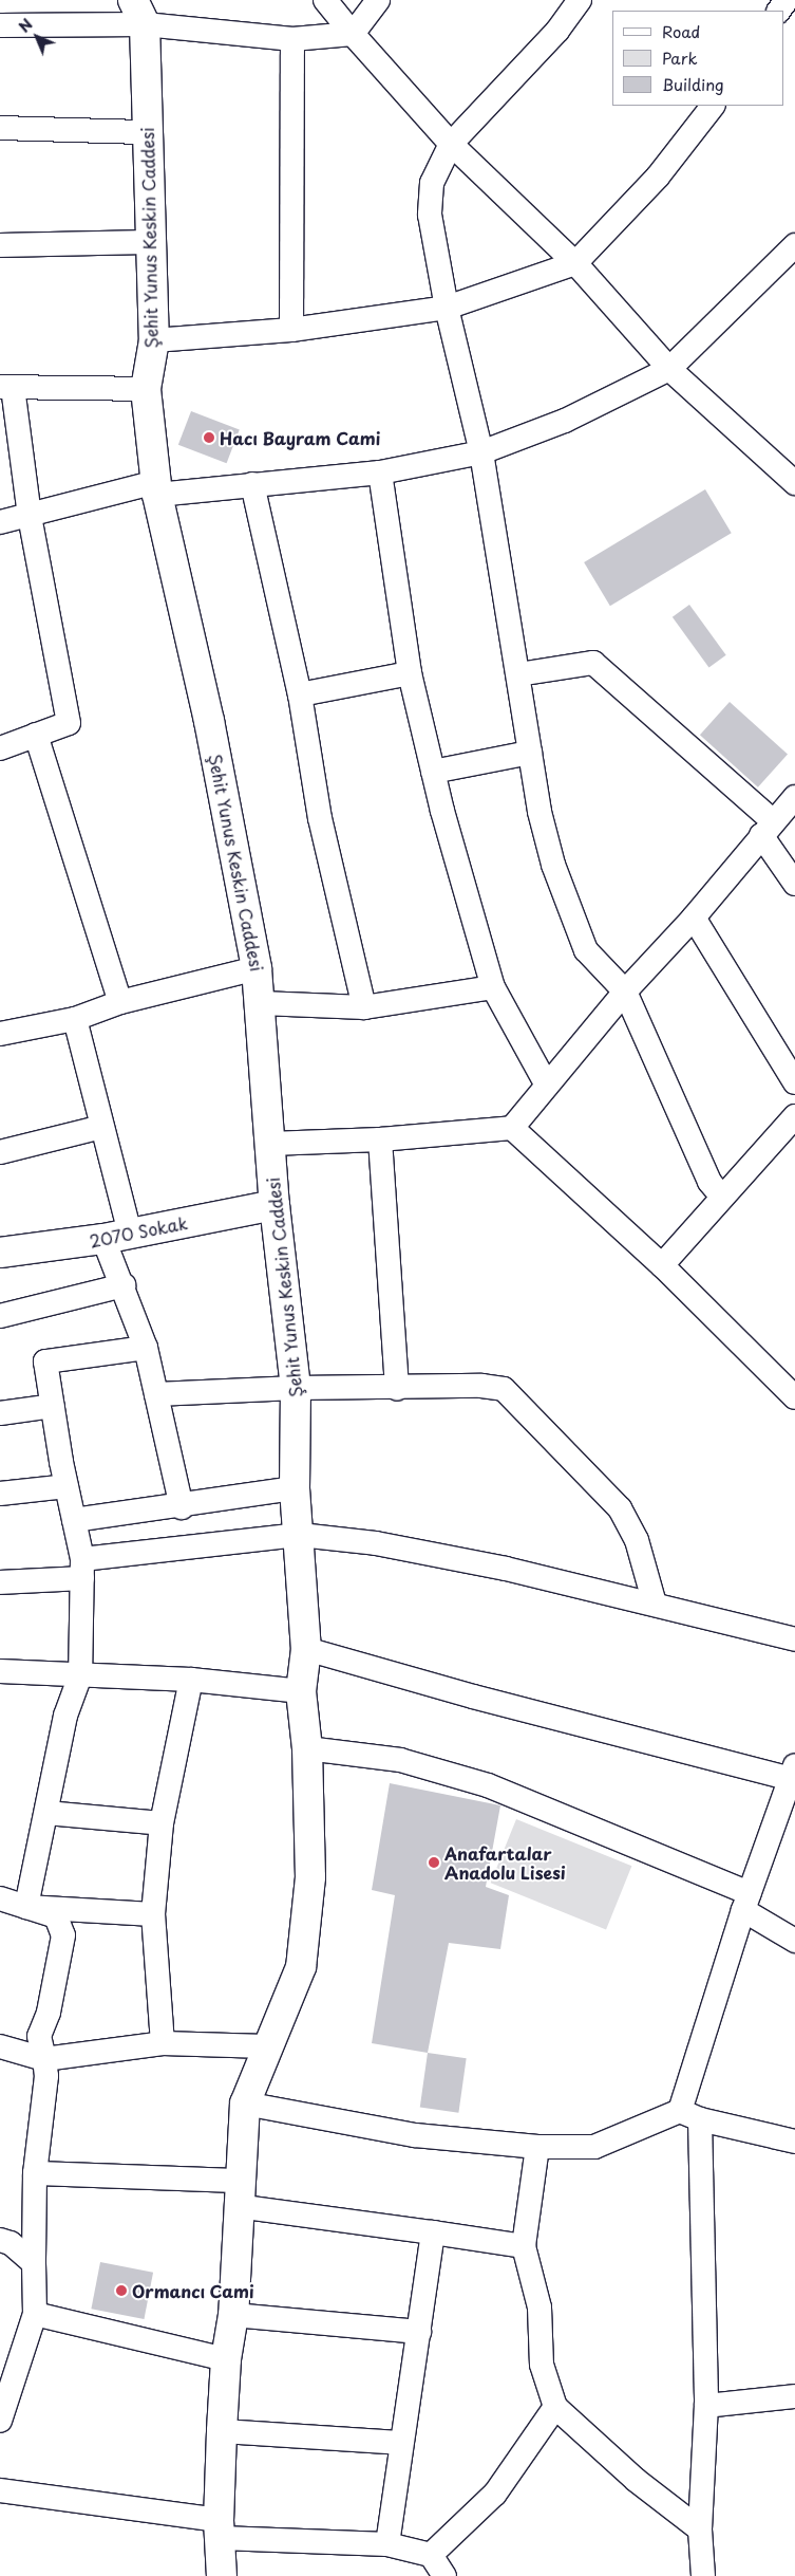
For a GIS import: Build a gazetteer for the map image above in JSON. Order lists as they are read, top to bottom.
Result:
{
  "streets": {
    "street": ["Şehit Yunus Keskin Caddesi", "2070 Sokak"]
  },
  "crossings": [
    ["Şehit Yunus Keskin Caddesi", "2070 Sokak"]
  ],
  "places": ["Hacı Bayram Cami", "Anafartalar Anadolu Lisesi", "Ormancı Cami"],
  "legend": ["Road", "Park", "Building"],
  "north": "top left"
}
